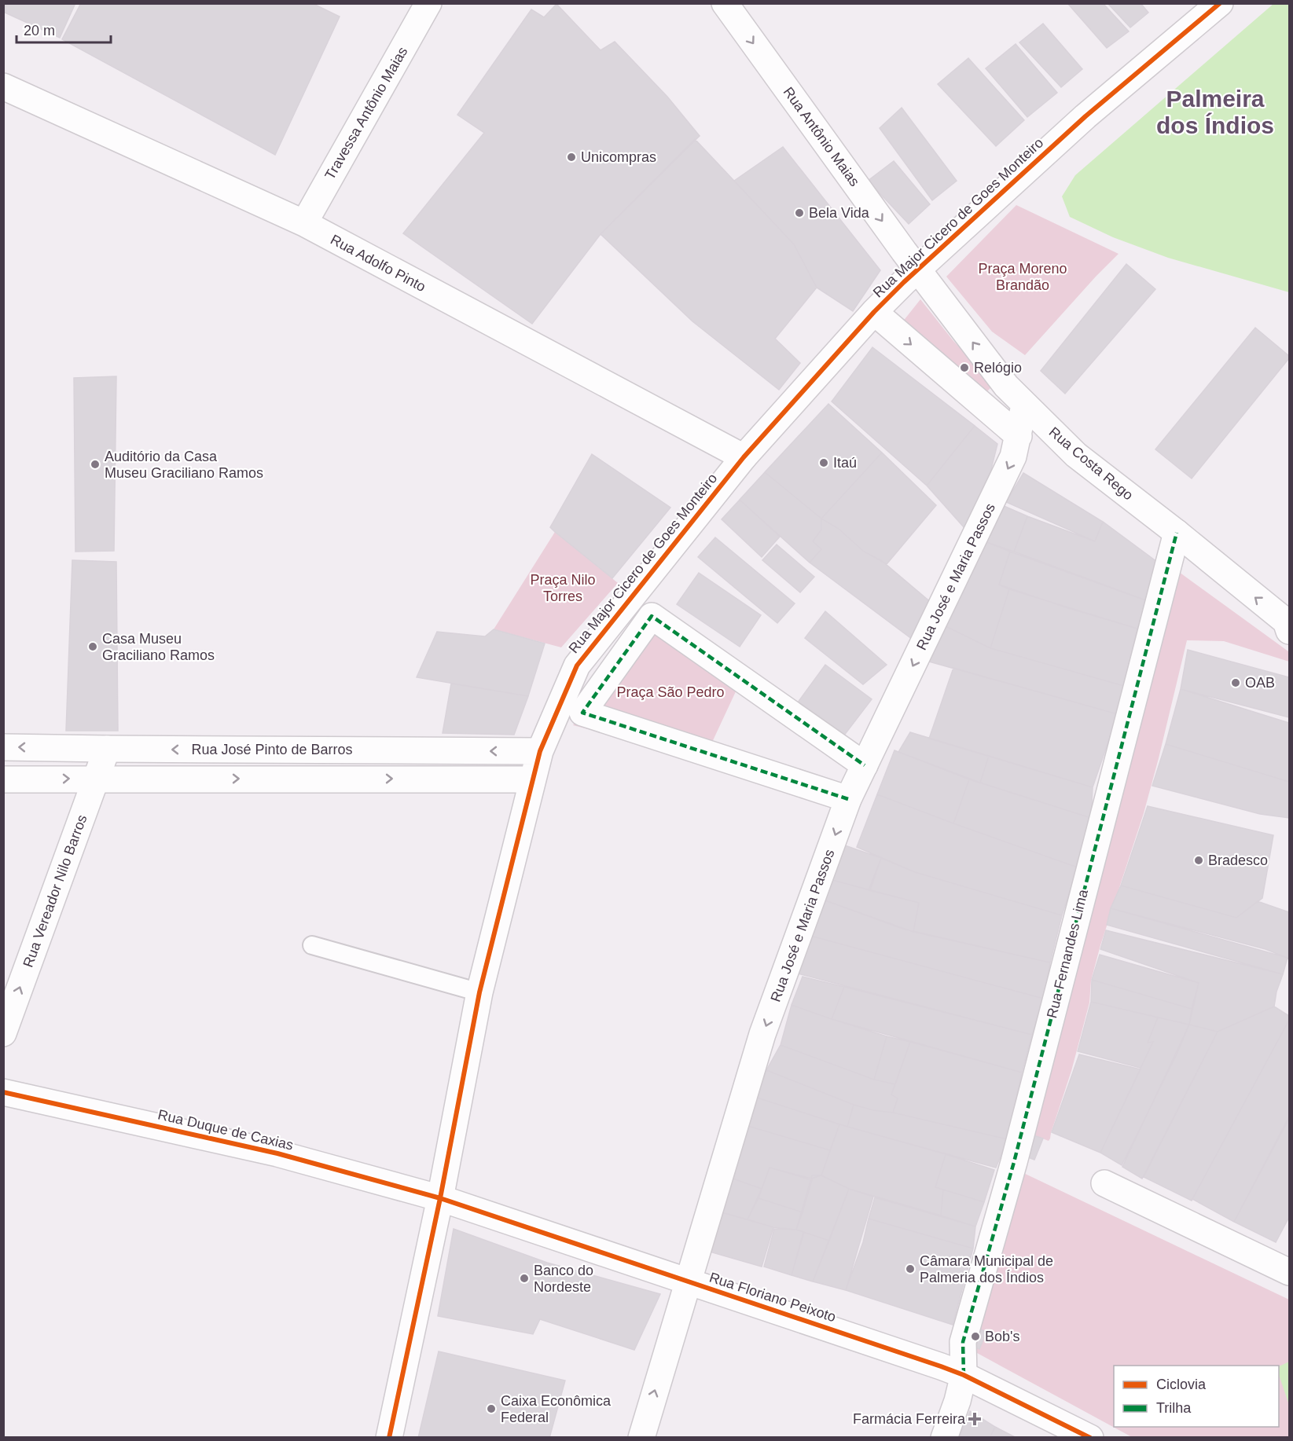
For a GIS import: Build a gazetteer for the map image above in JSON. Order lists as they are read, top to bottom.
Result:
{
  "streets": {
    "street": [
      "Travessa Antônio Maias",
      "Rua Antônio Maias",
      "Rua Major Cicero de Goes Monteiro",
      "Rua Adolfo Pinto",
      "Rua Costa Rego",
      "Rua José e Maria Passos",
      "Rua José Pinto de Barros",
      "Rua Vereador Nilo Barros",
      "Rua Fernandes Lima",
      "Rua Duque de Caxias",
      "Rua Floriano Peixoto"
    ]
  },
  "crossings": [
    ["Travessa Antônio Maias", "Rua Adolfo Pinto"],
    ["Rua Antônio Maias", "Rua Major Cicero de Goes Monteiro"],
    ["Rua Antônio Maias", "Rua Costa Rego"],
    ["Rua Major Cicero de Goes Monteiro", "Rua Adolfo Pinto"],
    ["Rua Major Cicero de Goes Monteiro", "Rua Costa Rego"],
    ["Rua Major Cicero de Goes Monteiro", "Rua José Pinto de Barros"],
    ["Rua Major Cicero de Goes Monteiro", "Rua Duque de Caxias"],
    ["Rua Major Cicero de Goes Monteiro", "Rua Floriano Peixoto"],
    ["Rua Costa Rego", "Rua José e Maria Passos"],
    ["Rua Costa Rego", "Rua Fernandes Lima"],
    ["Rua José e Maria Passos", "Rua Floriano Peixoto"],
    ["Rua José Pinto de Barros", "Rua Vereador Nilo Barros"],
    ["Rua Fernandes Lima", "Rua Floriano Peixoto"],
    ["Rua Duque de Caxias", "Rua Floriano Peixoto"]
  ],
  "one_way": ["Rua Antônio Maias", "Rua Vereador Nilo Barros"],
  "districts": ["Palmeira dos Índios"],
  "parks": ["Praça Moreno Brandão", "Praça Nilo Torres", "Praça São Pedro"],
  "places": {
    "other": [
      "Unicompras",
      "Bela Vida",
      "Relógio",
      "Itaú",
      "Auditório da Casa Museu Graciliano Ramos",
      "Casa Museu Graciliano Ramos",
      "OAB",
      "Bradesco",
      "Câmara Municipal de Palmeria dos Índios",
      "Banco do Nordeste",
      "Bob's",
      "Caixa Econômica Federal"
    ],
    "health": ["Farmácia Ferreira"]
  },
  "legend": ["Ciclovia", "Trilha"],
  "scale_bar": "20 m"
}
